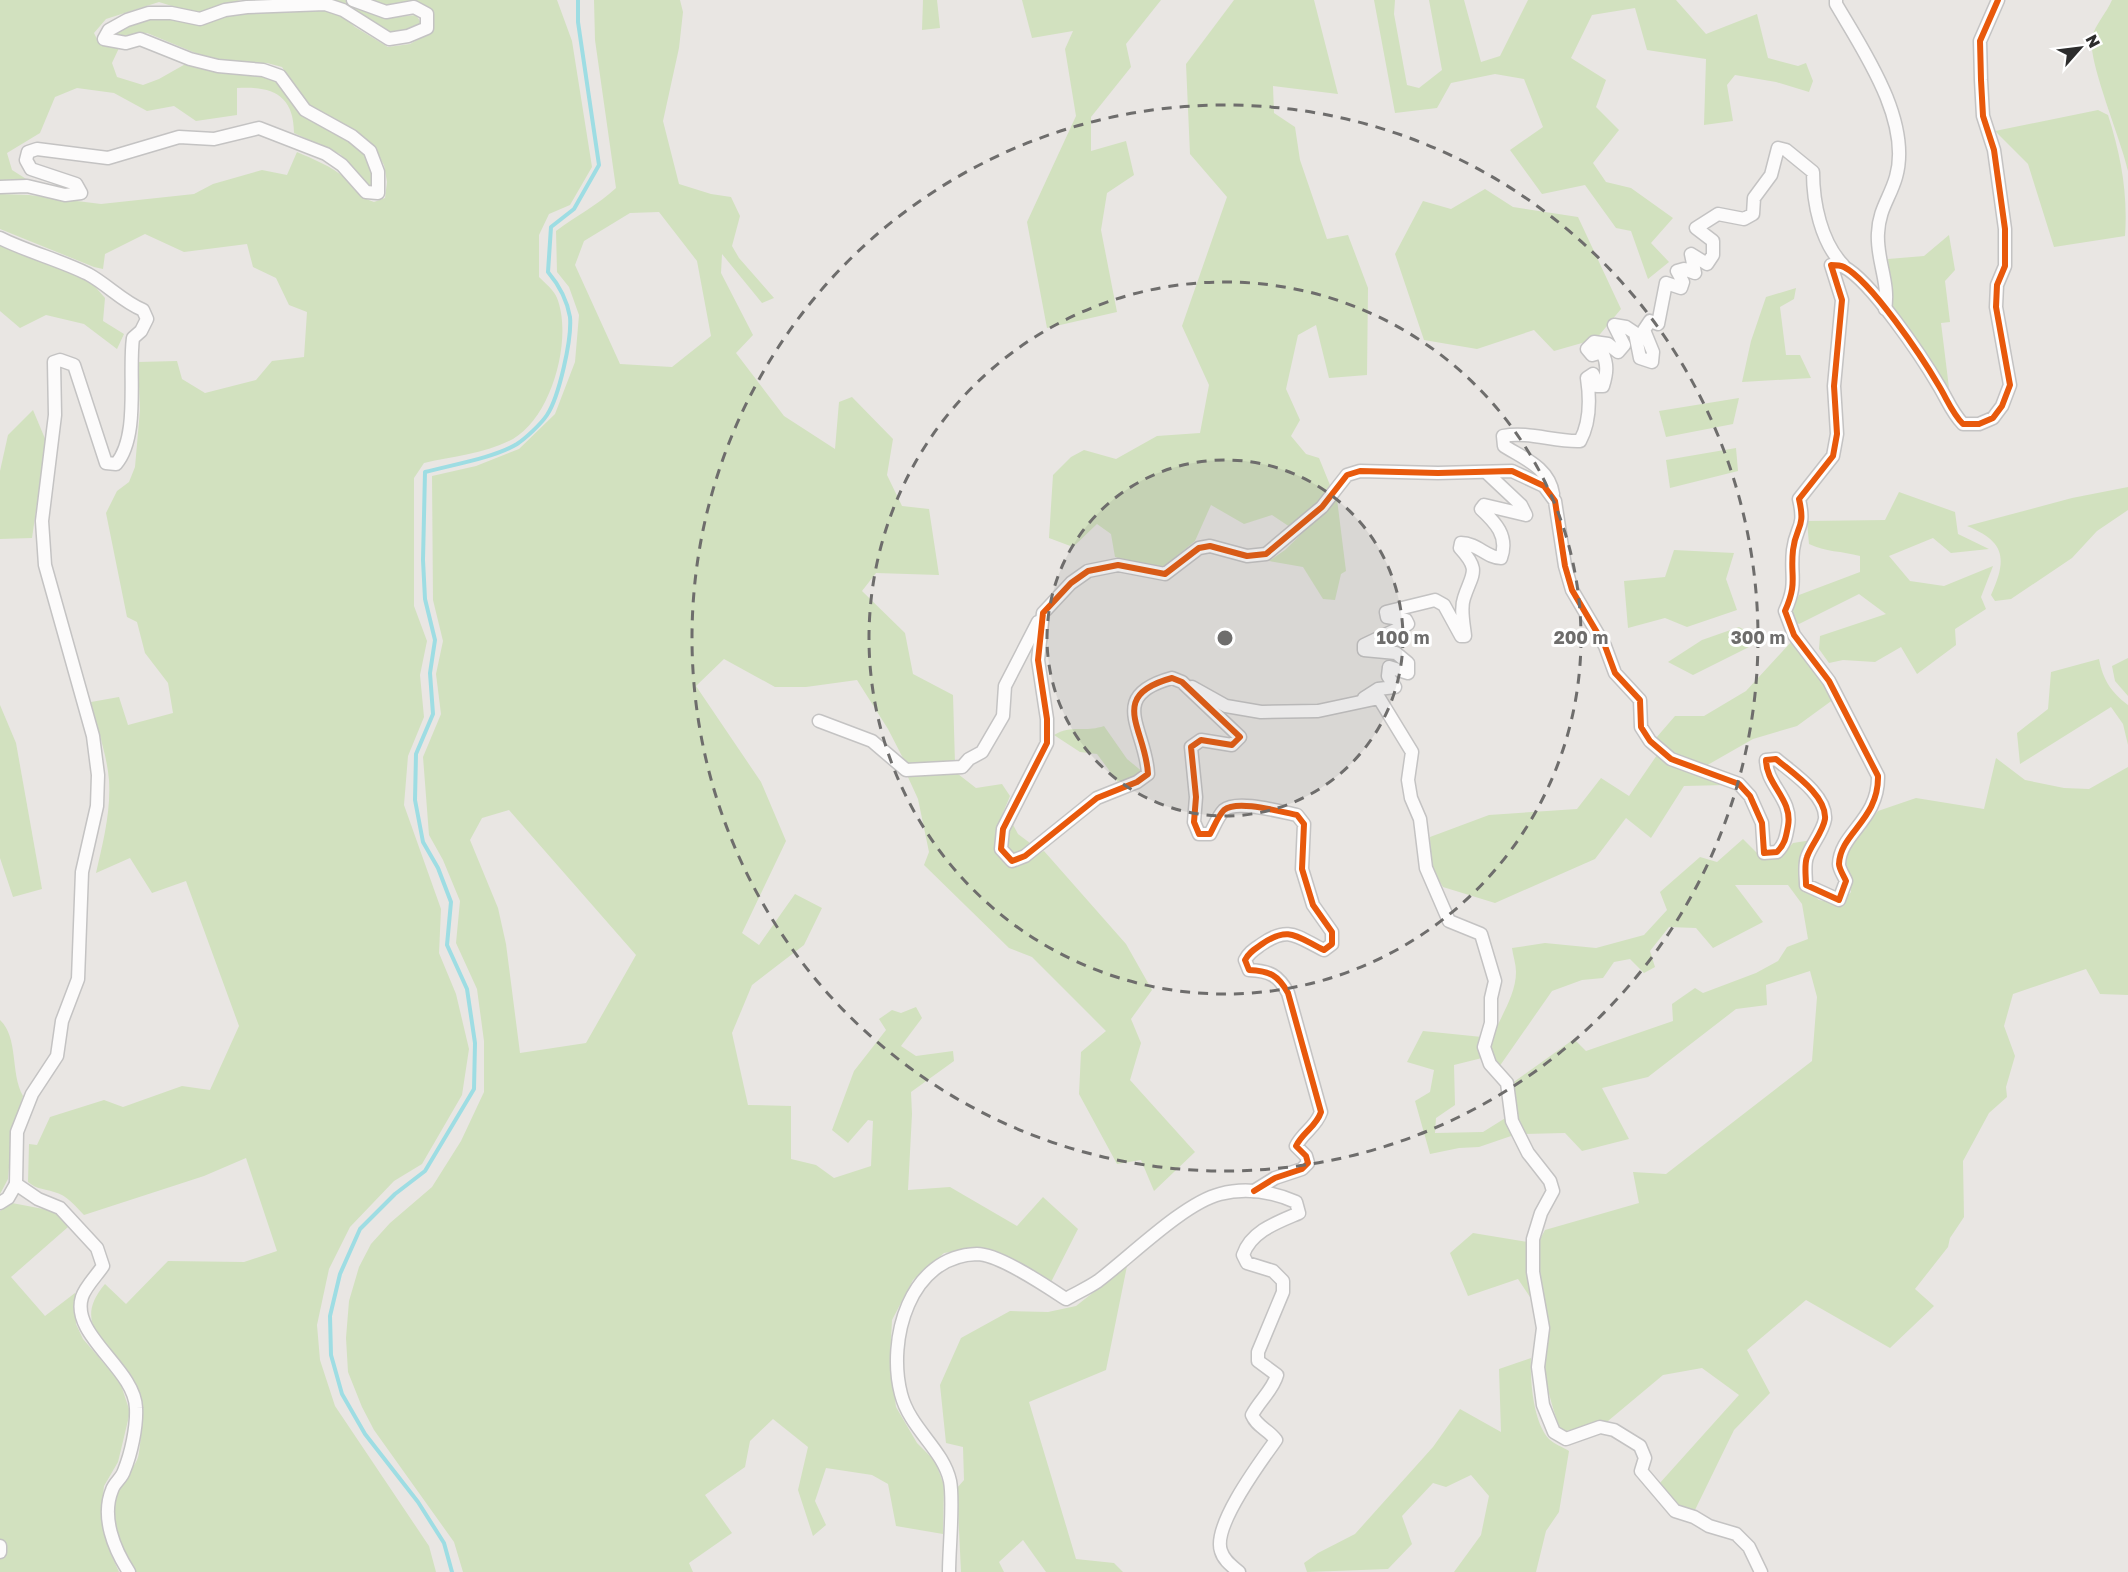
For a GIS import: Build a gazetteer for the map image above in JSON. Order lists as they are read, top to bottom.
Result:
{
  "north": "top right",
  "rings": ["100 m", "200 m", "300 m"]
}
